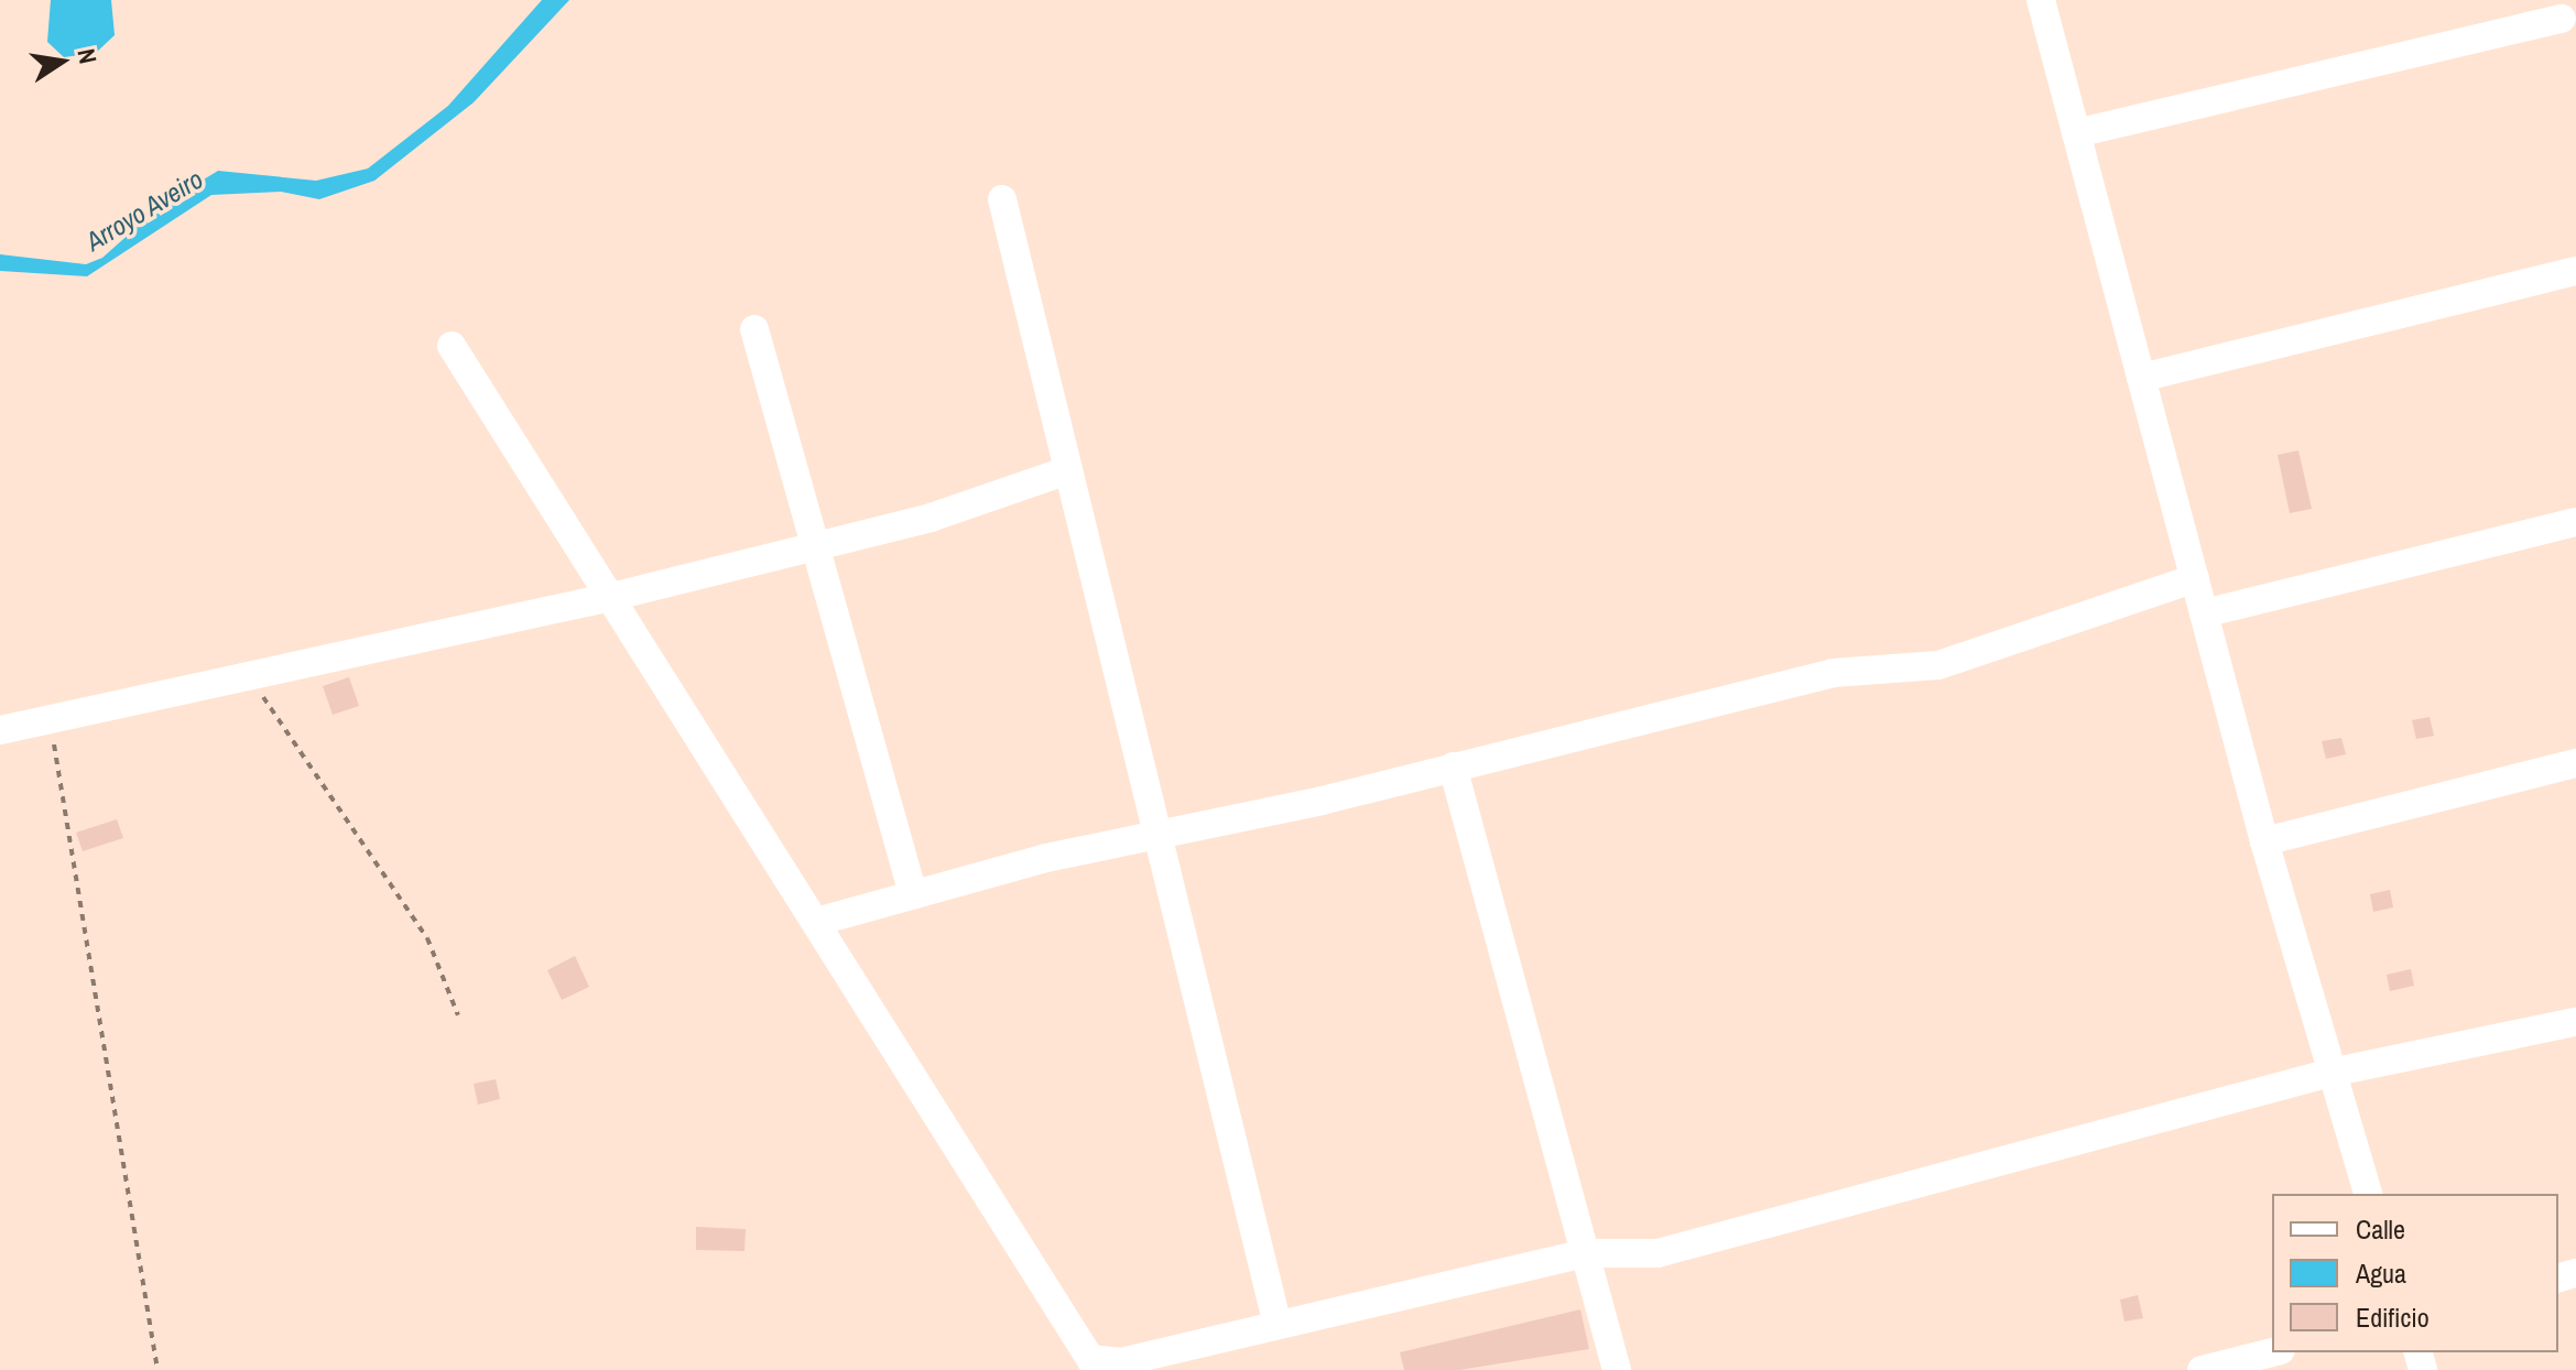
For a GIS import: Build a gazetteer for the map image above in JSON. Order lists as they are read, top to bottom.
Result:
{
  "water": ["Arroyo Aveiro"],
  "legend": ["Calle", "Agua", "Edificio"],
  "north": "right"
}
